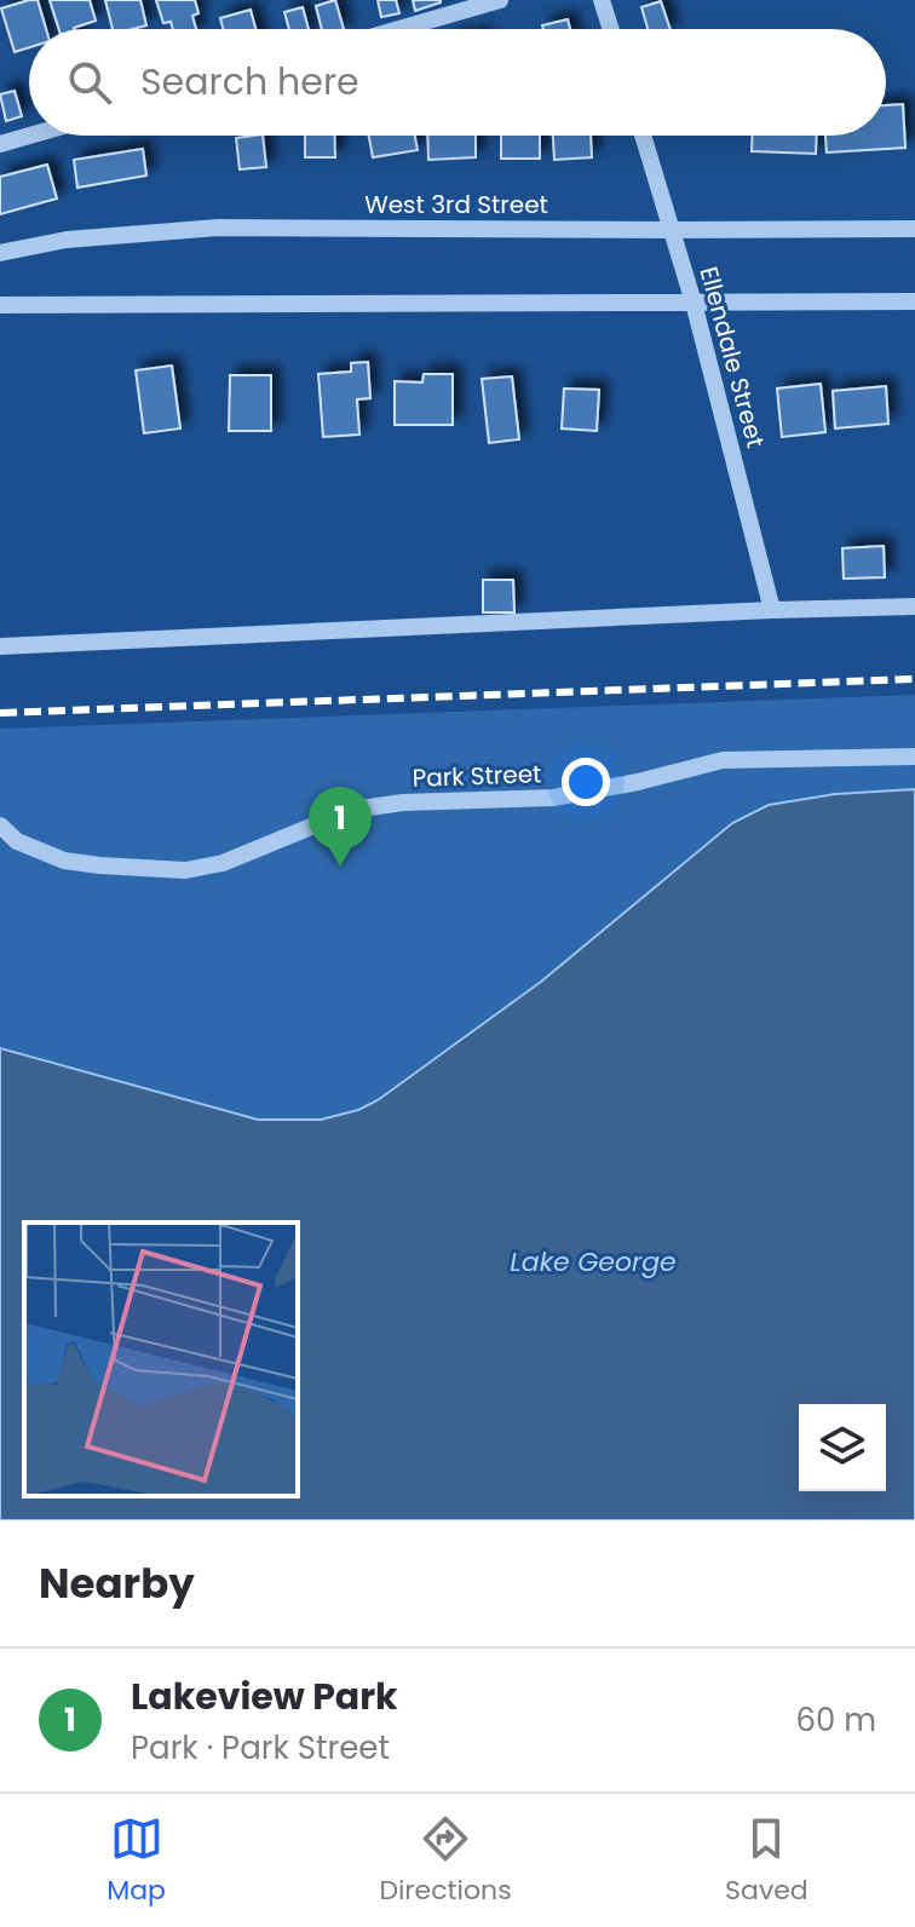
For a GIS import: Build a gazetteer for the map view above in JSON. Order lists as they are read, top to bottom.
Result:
{
  "streets": {
    "street": ["West 3rd Street", "Ellendale Street", "Park Street"]
  },
  "crossings": [
    ["West 3rd Street", "Ellendale Street"]
  ],
  "water": ["Lake George"],
  "page": {
    "search": "Search here",
    "pins": "1",
    "heading": "Nearby",
    "list": [
      {
        "mark": "1",
        "name": "Lakeview Park",
        "note": "Park · Park Street",
        "value": "60 m"
      }
    ],
    "nav": ["Map", "Directions", "Saved"]
  }
}
